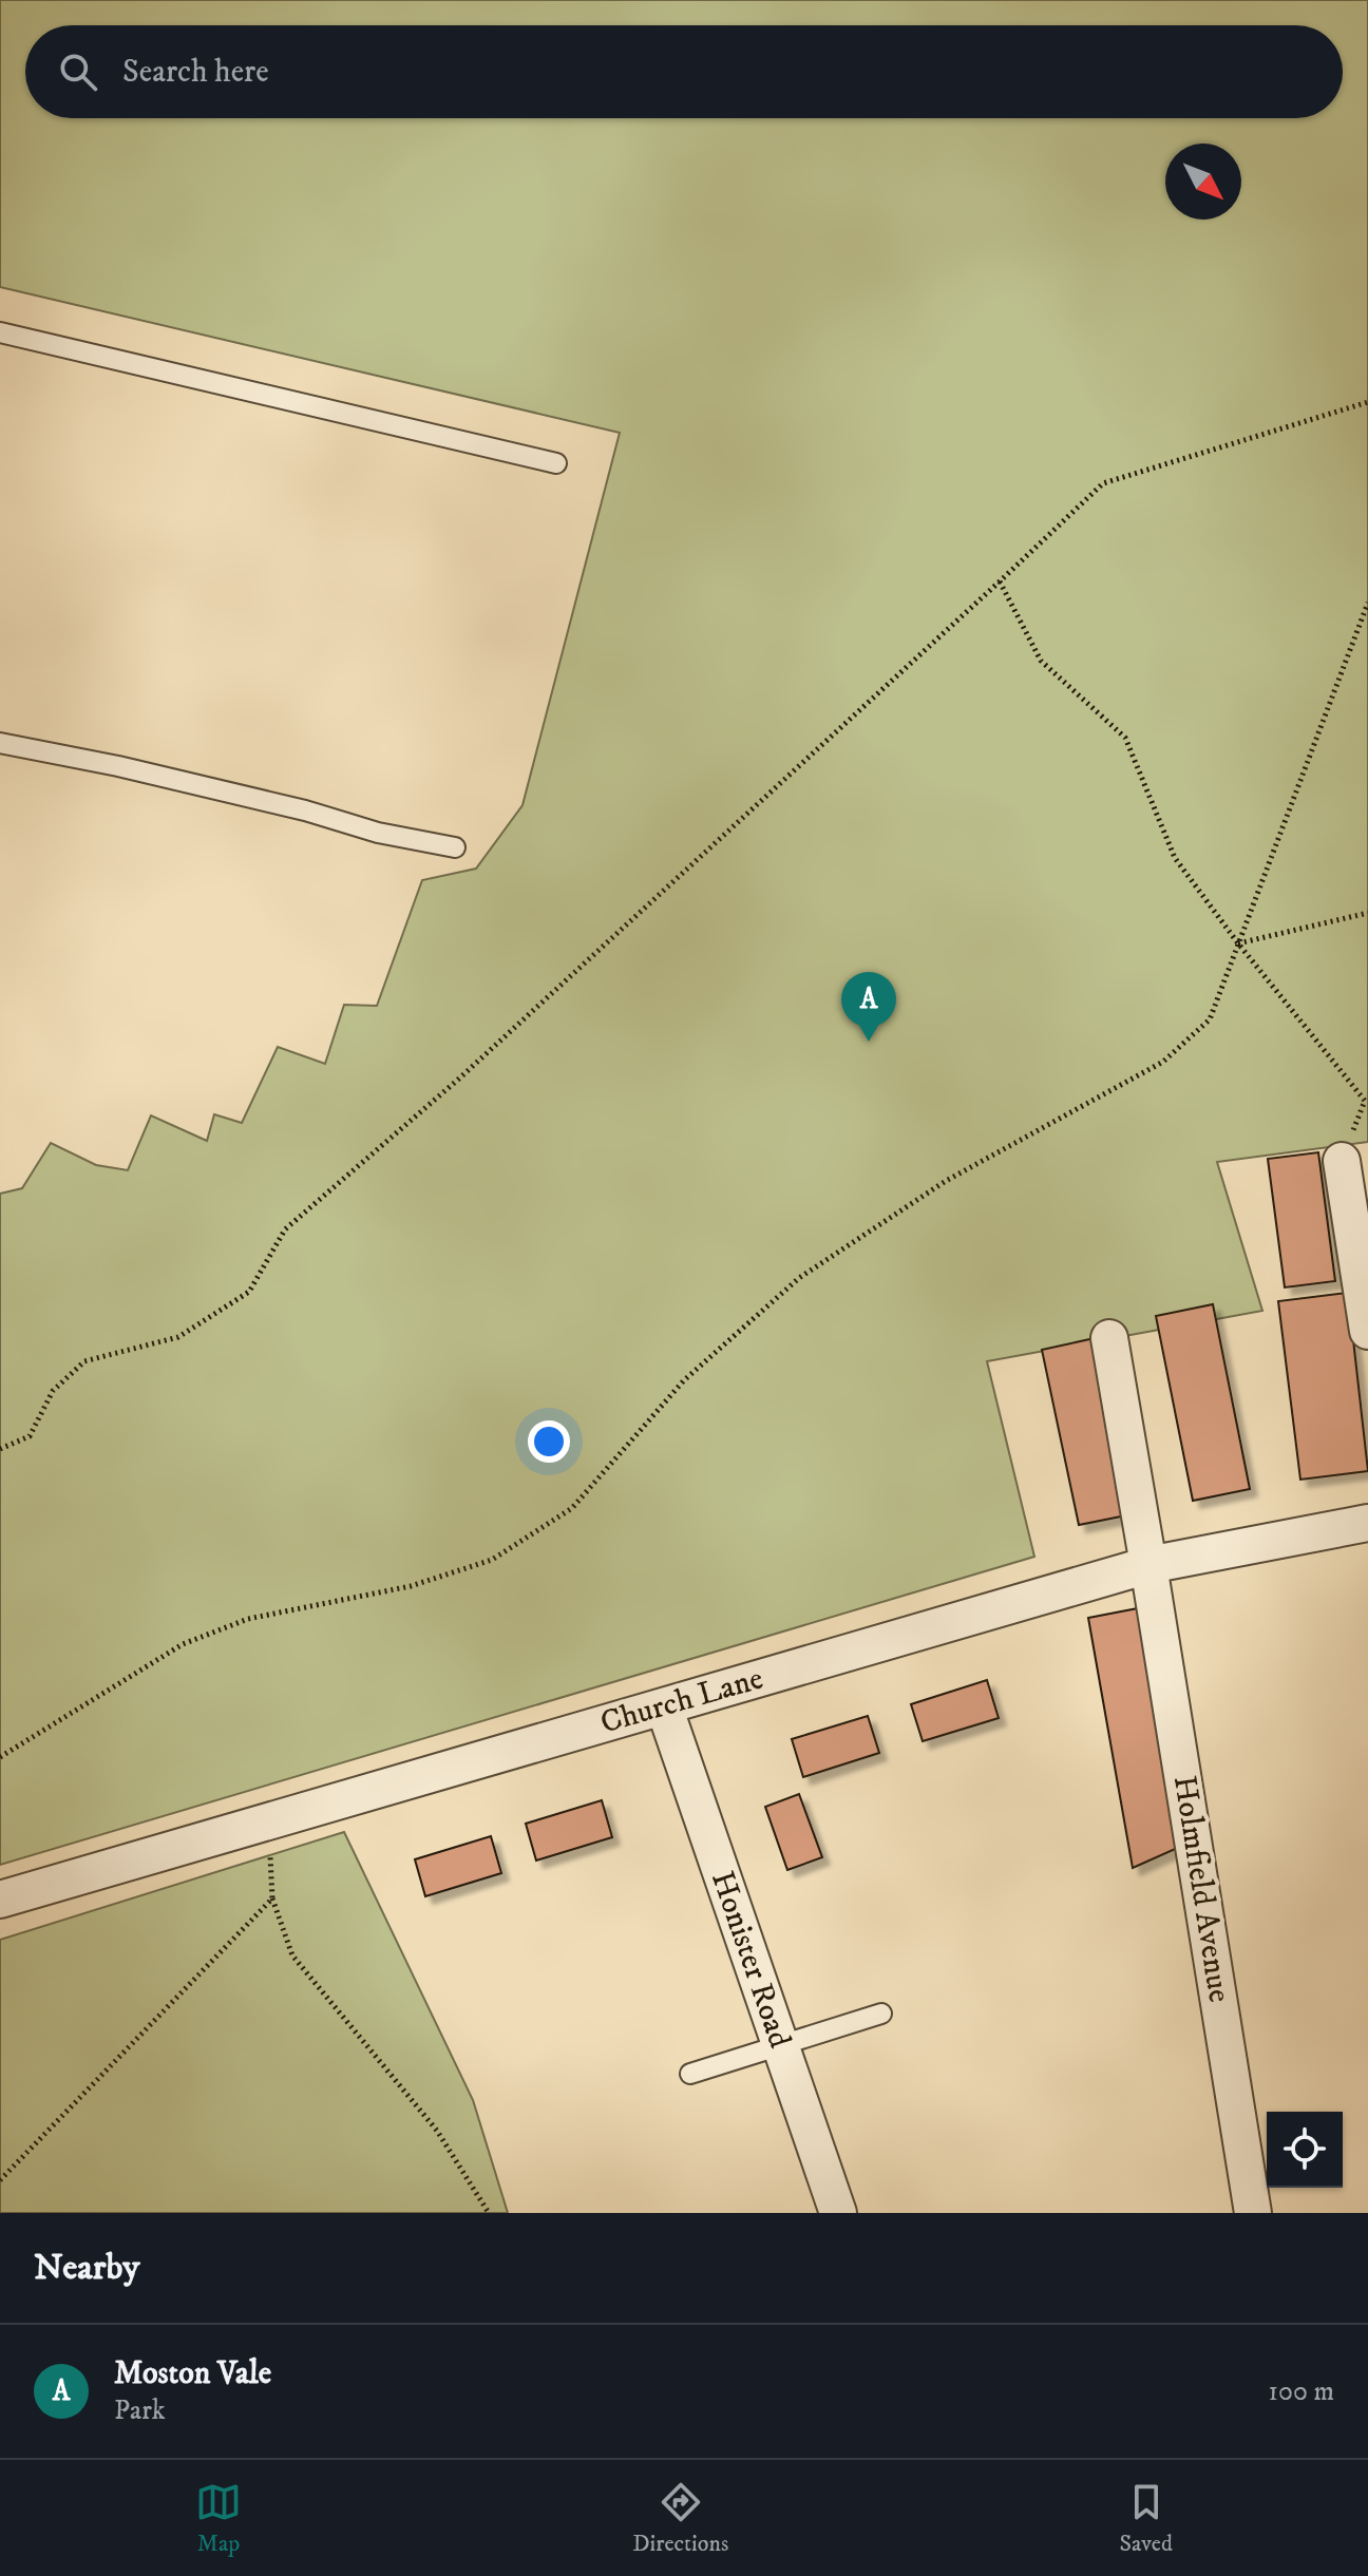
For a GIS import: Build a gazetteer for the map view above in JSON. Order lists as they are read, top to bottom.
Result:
{
  "streets": {
    "street": ["Church Lane", "Holmfield Avenue", "Honister Road"]
  },
  "crossings": [
    ["Church Lane", "Holmfield Avenue"],
    ["Church Lane", "Honister Road"]
  ],
  "north": "bottom right",
  "page": {
    "search": "Search here",
    "pins": "A",
    "heading": "Nearby",
    "list": [
      {
        "mark": "A",
        "name": "Moston Vale",
        "note": "Park",
        "value": "100 m"
      }
    ],
    "nav": ["Map", "Directions", "Saved"]
  }
}
